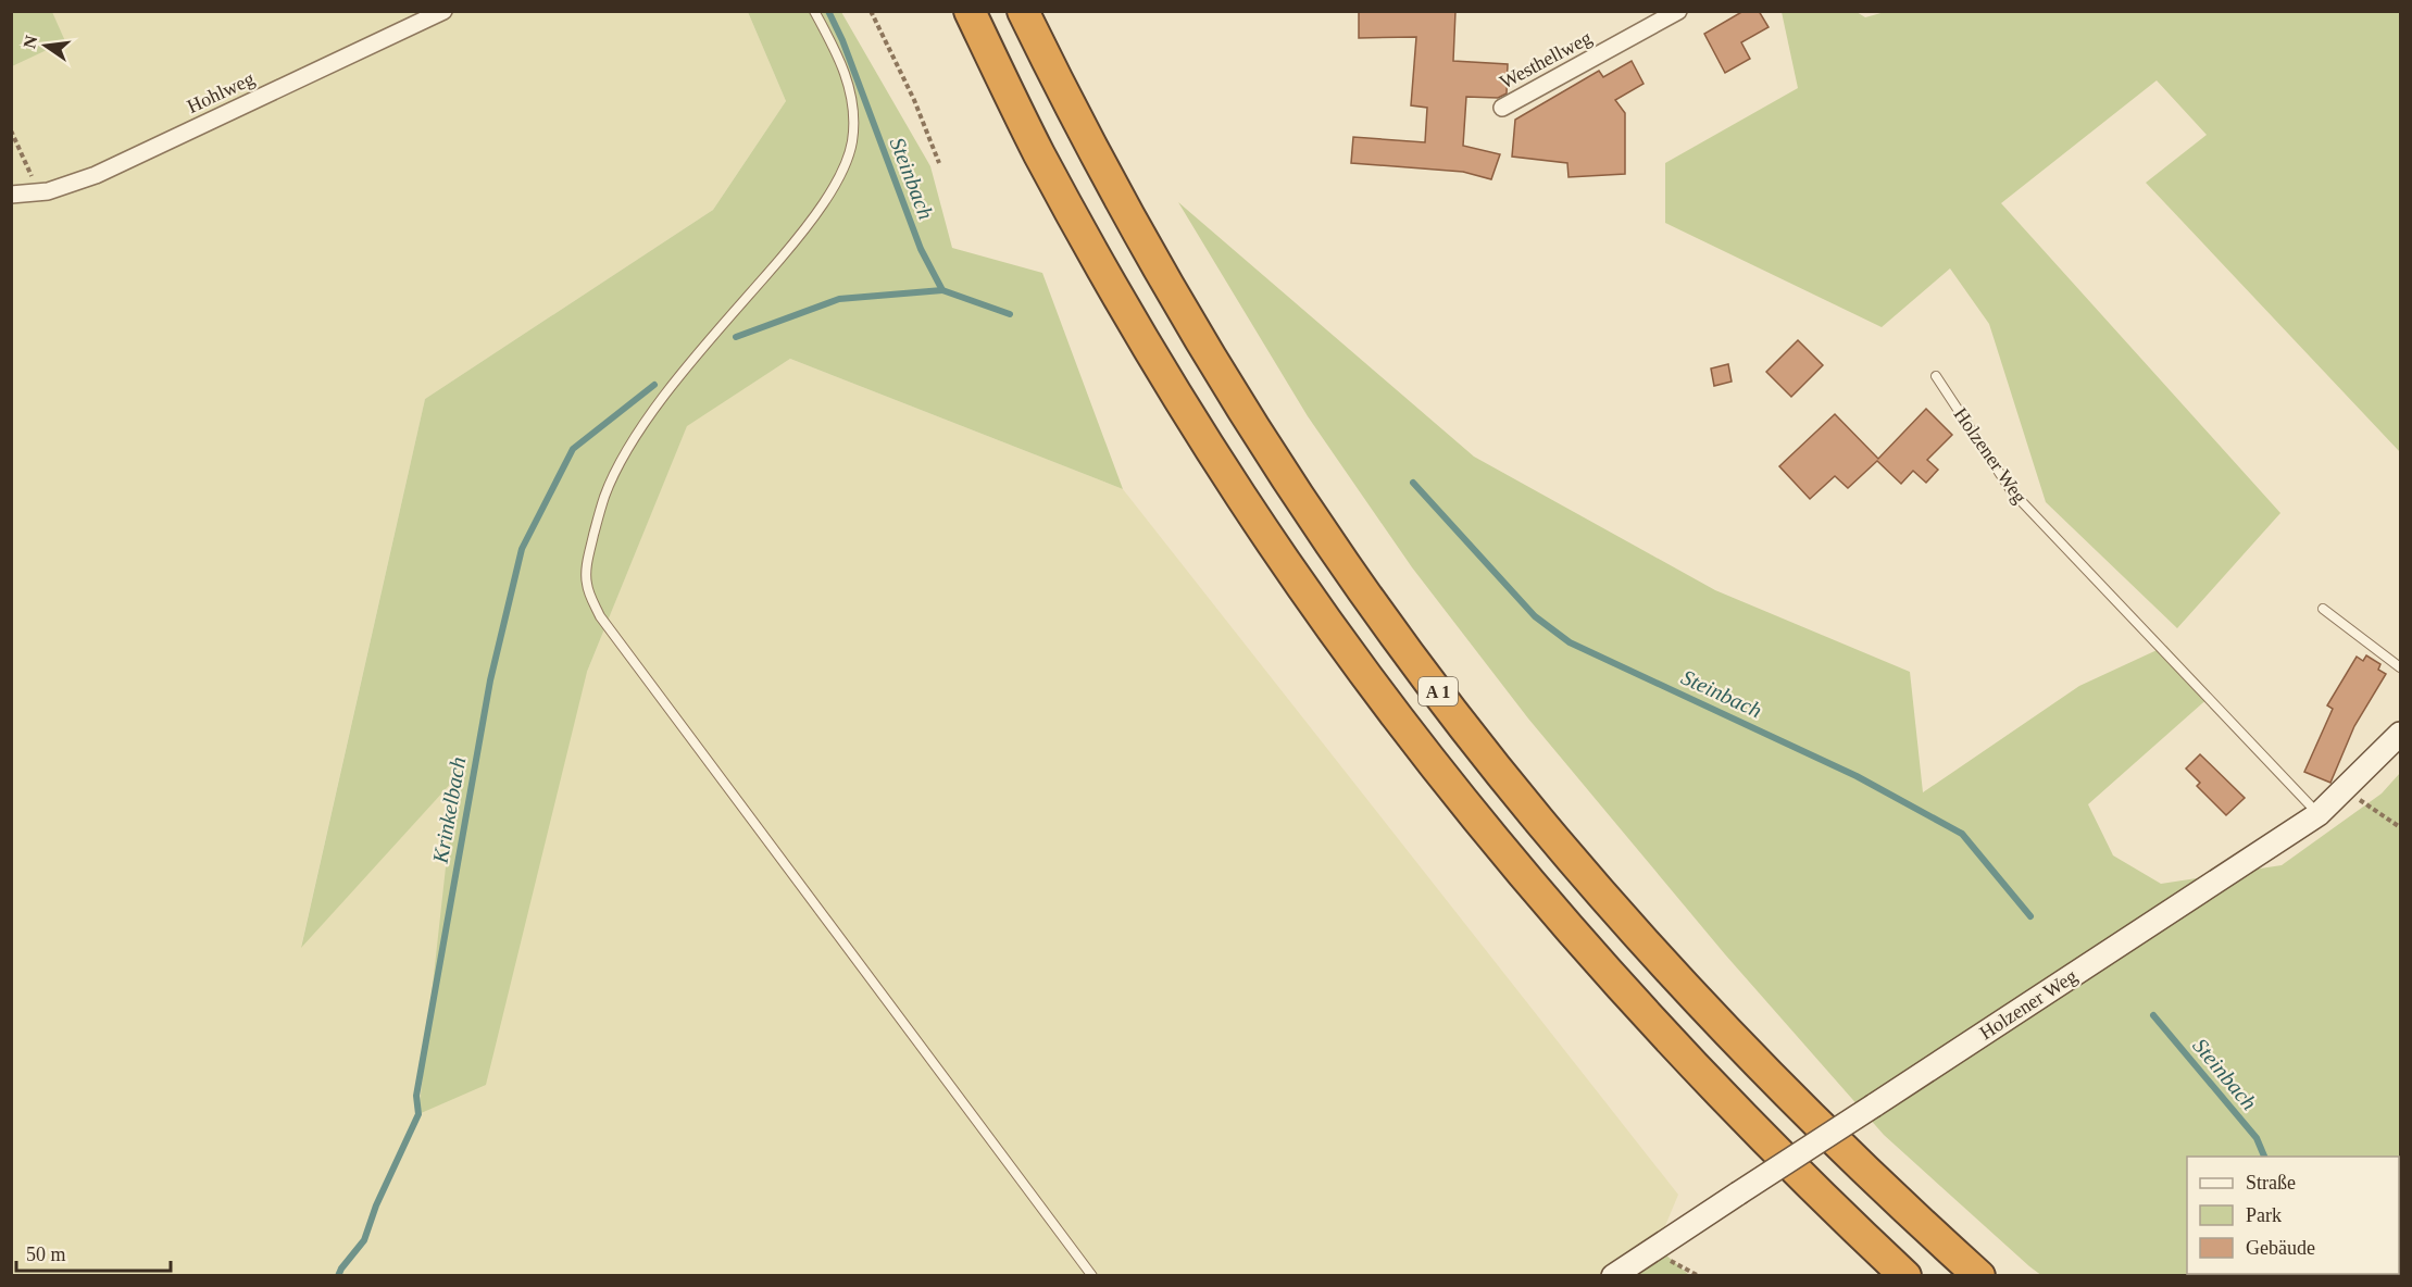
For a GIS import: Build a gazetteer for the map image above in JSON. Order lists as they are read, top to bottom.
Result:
{
  "streets": {
    "highway": ["A 1"],
    "main road": ["Holzener Weg"],
    "street": ["Westhellweg", "Hohlweg"]
  },
  "water": ["Steinbach", "Krinkelbach"],
  "legend": ["Straße", "Park", "Gebäude"],
  "scale_bar": "50 m",
  "north": "left"
}
